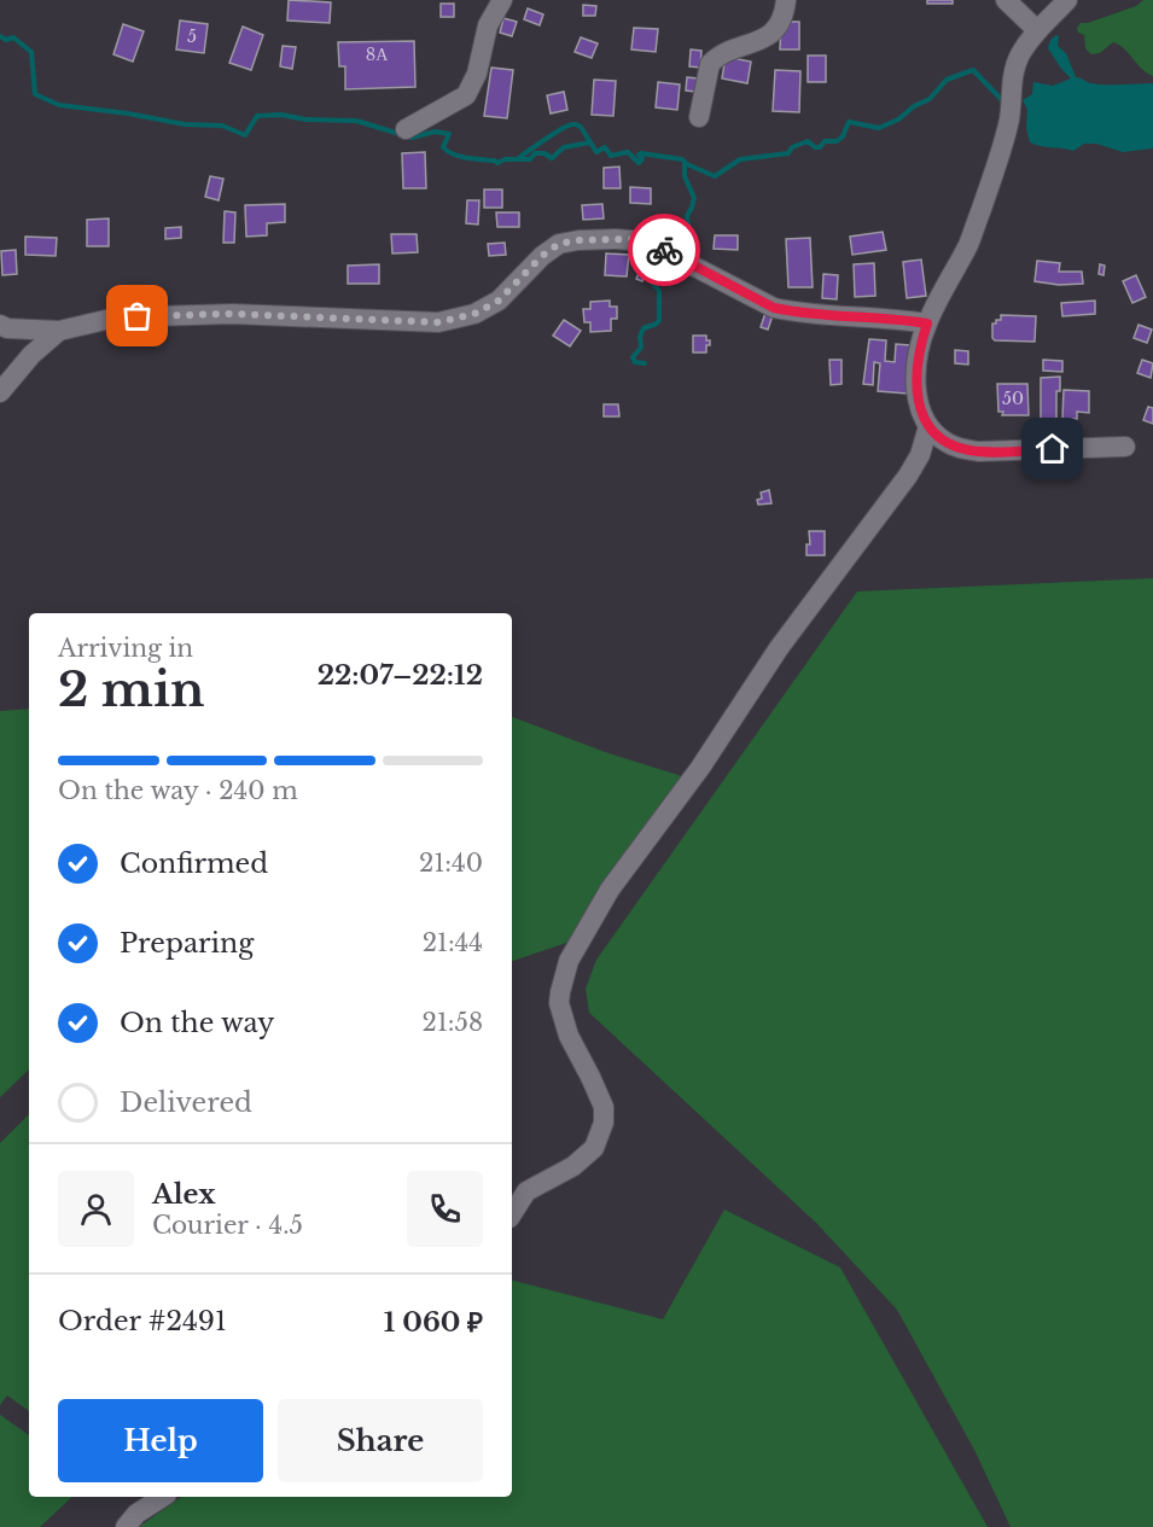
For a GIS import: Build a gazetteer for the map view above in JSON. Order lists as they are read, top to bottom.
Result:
{
  "house_numbers": ["5", "8А", "50"],
  "page": {
    "heading": ["2 min", "Arriving in", "22:07–22:12"],
    "panel": [
      "Alex",
      "Courier · 4.5",
      "Order #2491",
      "1 060 ₽"
    ],
    "bar": "On the way · 240 m",
    "list": [
      ["Confirmed", "21:40"],
      ["Preparing", "21:44"],
      ["On the way", "21:58"],
      "Delivered"
    ],
    "buttons": ["Help", "Share"]
  }
}
